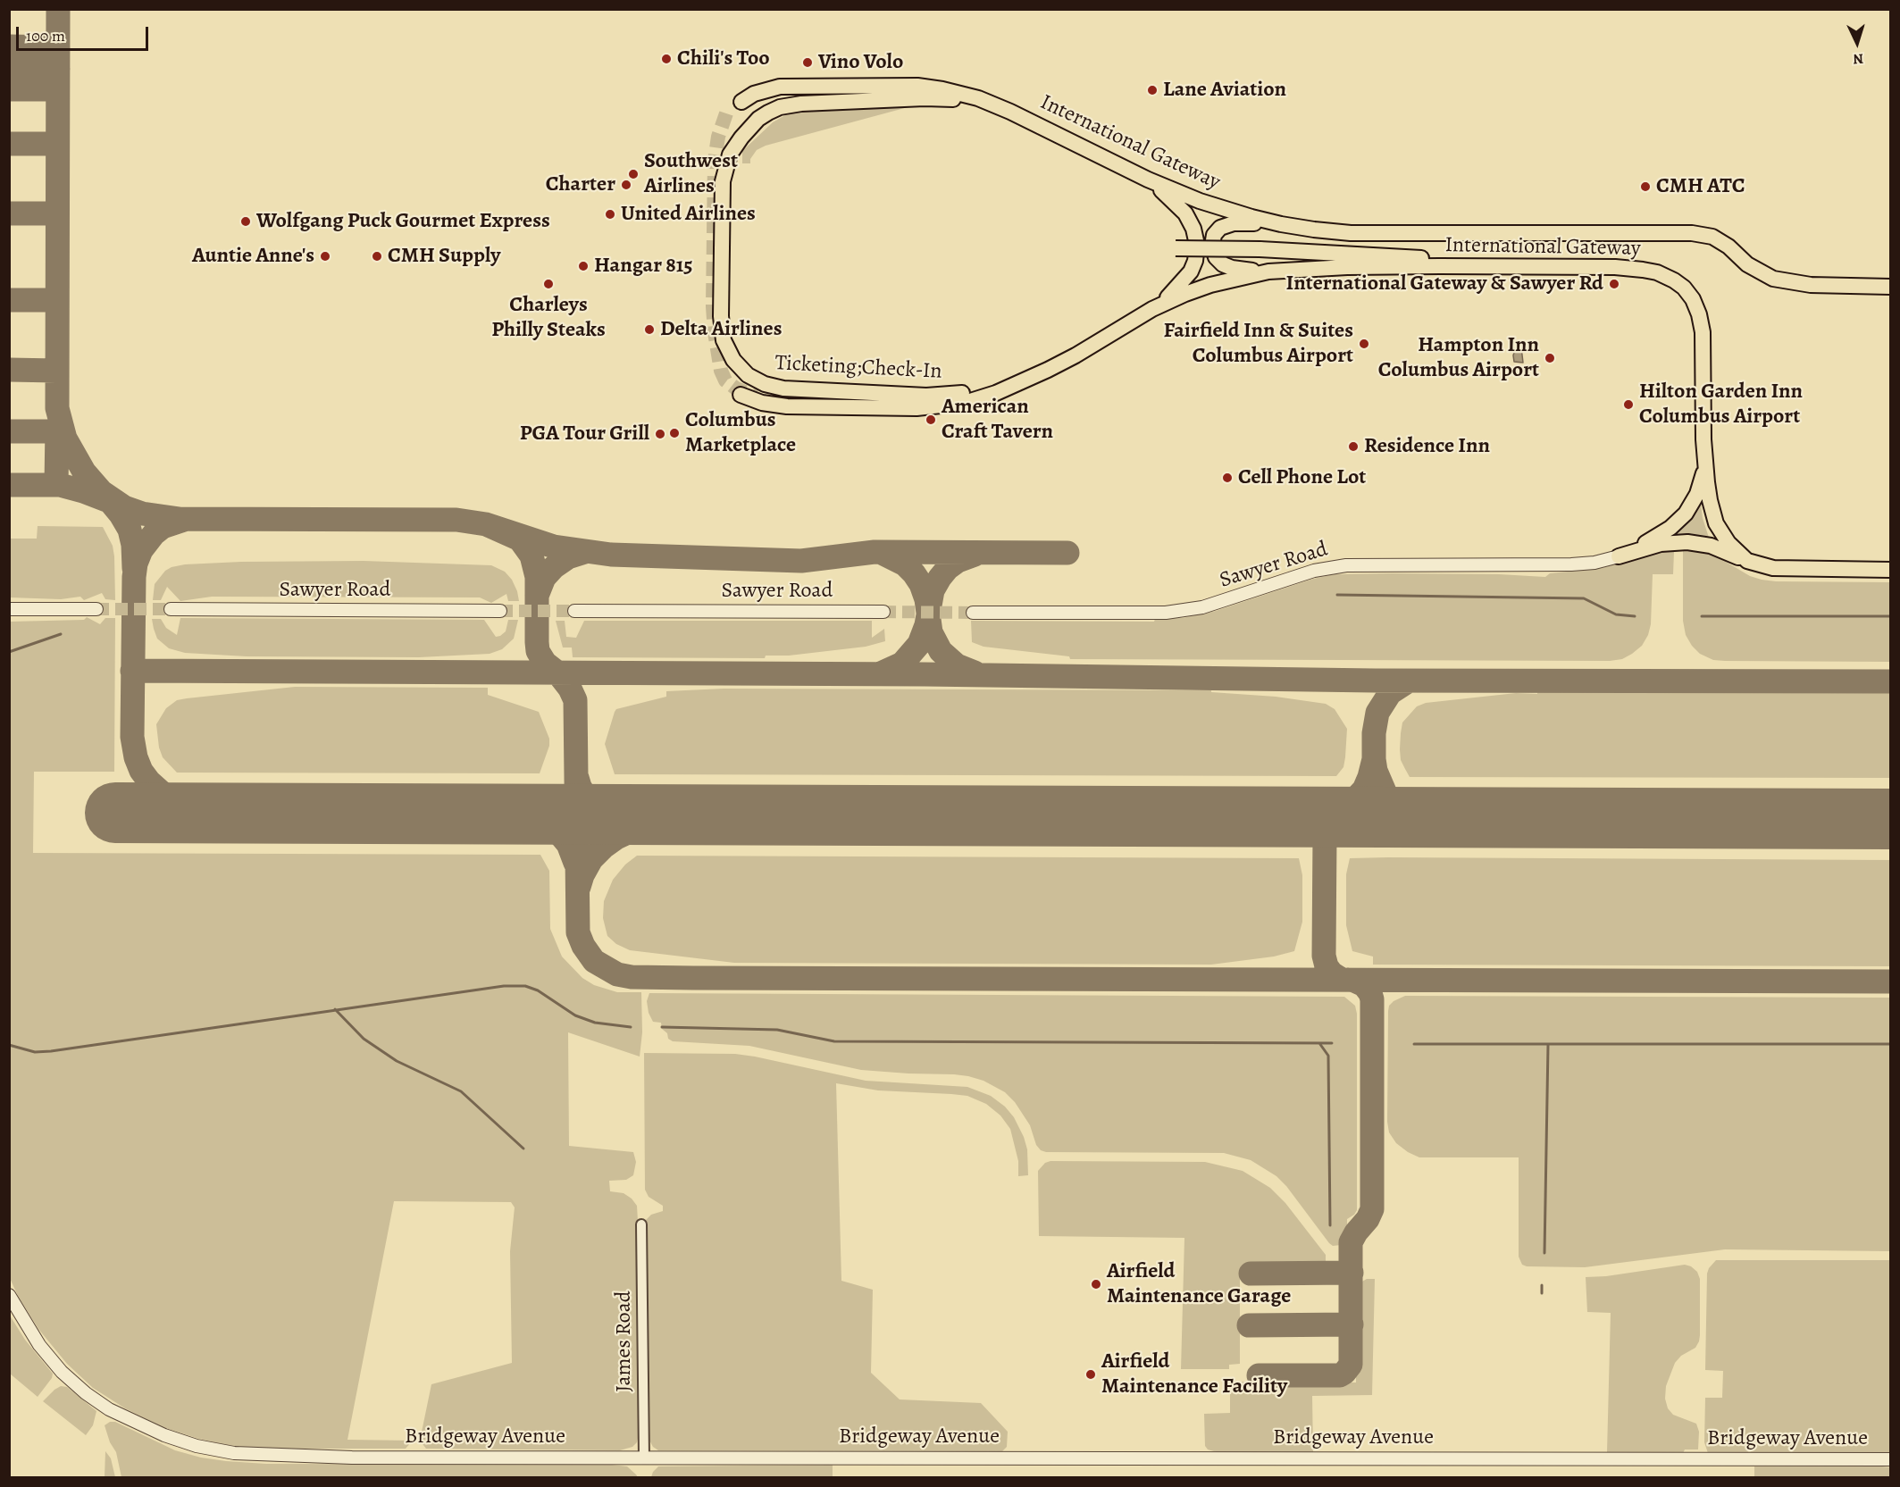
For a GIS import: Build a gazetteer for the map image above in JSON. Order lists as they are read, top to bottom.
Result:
{
  "streets": {
    "main road": ["International Gateway", "Ticketing;Check-In"],
    "street": ["Sawyer Road", "James Road", "Bridgeway Avenue"]
  },
  "crossings": [
    ["International Gateway", "Ticketing;Check-In"],
    ["James Road", "Bridgeway Avenue"]
  ],
  "places": [
    "Chili's Too",
    "Vino Volo",
    "Lane Aviation",
    "Southwest Airlines",
    "Charter",
    "CMH ATC",
    "United Airlines",
    "Wolfgang Puck Gourmet Express",
    "Auntie Anne's",
    "CMH Supply",
    "Hangar 815",
    "Charleys Philly Steaks",
    "International Gateway & Sawyer Rd",
    "Delta Airlines",
    "Fairfield Inn & Suites Columbus Airport",
    "Hampton Inn Columbus Airport",
    "Hilton Garden Inn Columbus Airport",
    "American Craft Tavern",
    "Columbus Marketplace",
    "PGA Tour Grill",
    "Residence Inn",
    "Cell Phone Lot",
    "Airfield Maintenance Garage",
    "Airfield Maintenance Facility"
  ],
  "scale_bar": "100 m",
  "north": "bottom"
}
